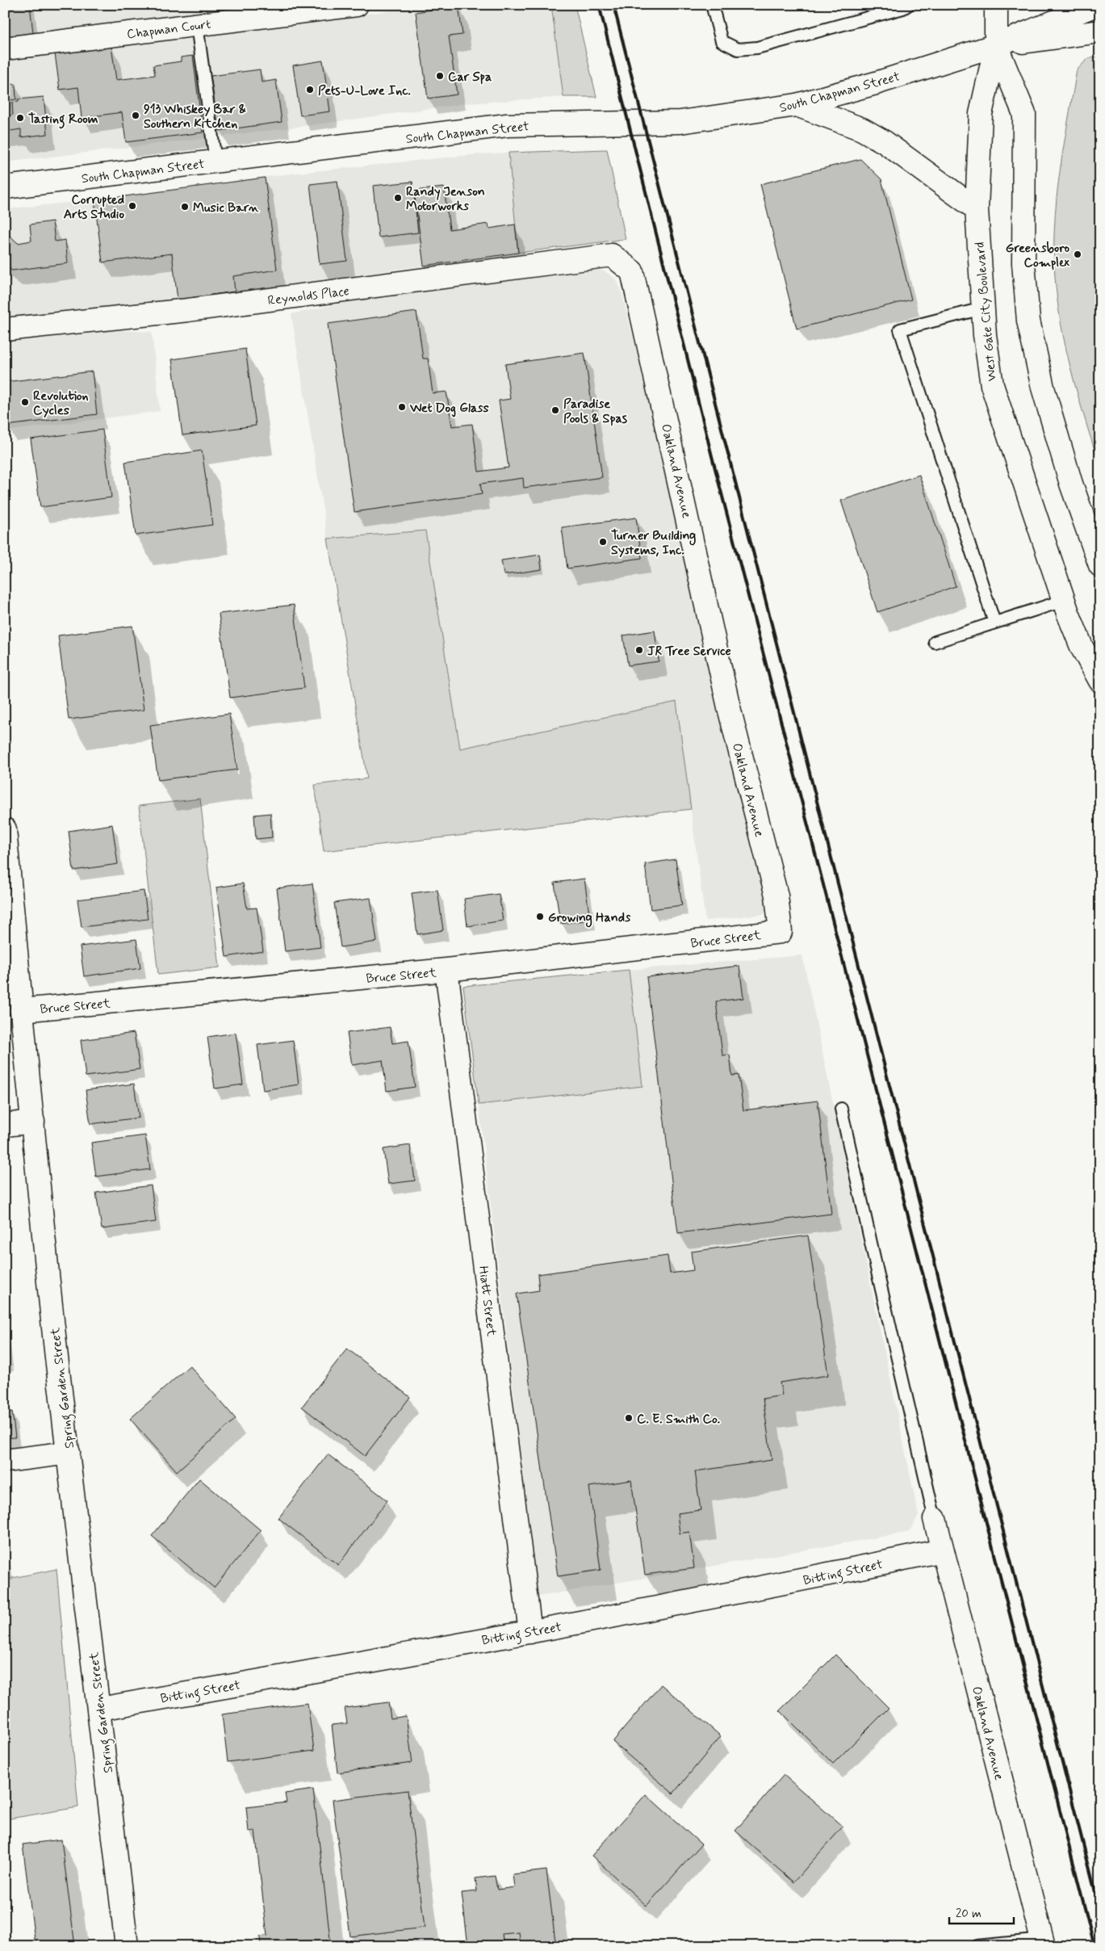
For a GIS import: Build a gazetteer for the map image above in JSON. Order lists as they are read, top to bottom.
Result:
{
  "streets": {
    "street": [
      "Chapman Court",
      "South Chapman Street",
      "Reynolds Place",
      "West Gate City Boulevard",
      "Oakland Avenue",
      "Bruce Street",
      "Hiatt Street",
      "Spring Garden Street",
      "Bitting Street"
    ]
  },
  "crossings": [
    ["South Chapman Street", "West Gate City Boulevard"],
    ["Reynolds Place", "Oakland Avenue"],
    ["Oakland Avenue", "Bruce Street"],
    ["Oakland Avenue", "Bitting Street"],
    ["Bruce Street", "Hiatt Street"],
    ["Bruce Street", "Spring Garden Street"],
    ["Hiatt Street", "Bitting Street"],
    ["Spring Garden Street", "Bitting Street"]
  ],
  "places": [
    "Car Spa",
    "Pets-U-Love Inc.",
    "913 Whiskey Bar & Southern Kitchen",
    "Tasting Room",
    "Randy Jenson Motorworks",
    "Corrupted Arts Studio",
    "Music Barn",
    "Greensboro Complex",
    "Revolution Cycles",
    "Wet Dog Glass",
    "Paradise Pools & Spas",
    "Turner Building Systems, Inc.",
    "JR Tree Service",
    "Growing Hands",
    "C. E. Smith Co."
  ],
  "scale_bar": "20 m"
}
